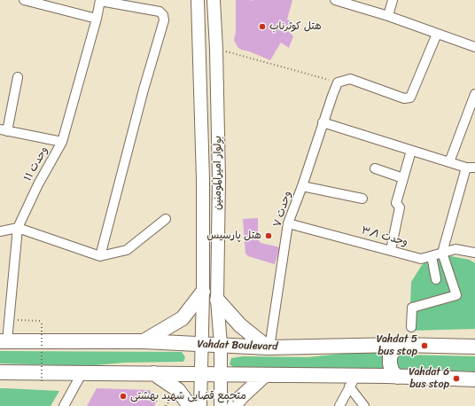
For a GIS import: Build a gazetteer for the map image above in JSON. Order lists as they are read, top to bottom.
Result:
{
  "streets": {
    "main road": ["Vahdat Boulevard"],
    "street": [
      "وحدت ۱۱",
      "بولوار امیرالمومنین",
      "وحدت ۷",
      "وحدت ۳/۱"
    ]
  },
  "crossings": [
    ["وحدت ۱۱", "Vahdat Boulevard"],
    ["بولوار امیرالمومنین", "Vahdat Boulevard"],
    ["وحدت ۷", "وحدت ۳/۱"],
    ["وحدت ۷", "Vahdat Boulevard"]
  ],
  "places": [
    "هتل کوثرناب",
    "هتل پارسیس",
    "Vahdat 5 bus stop",
    "Vahdat 6 bus stop",
    "متجمع قضایی شهید بهشتی"
  ]
}
